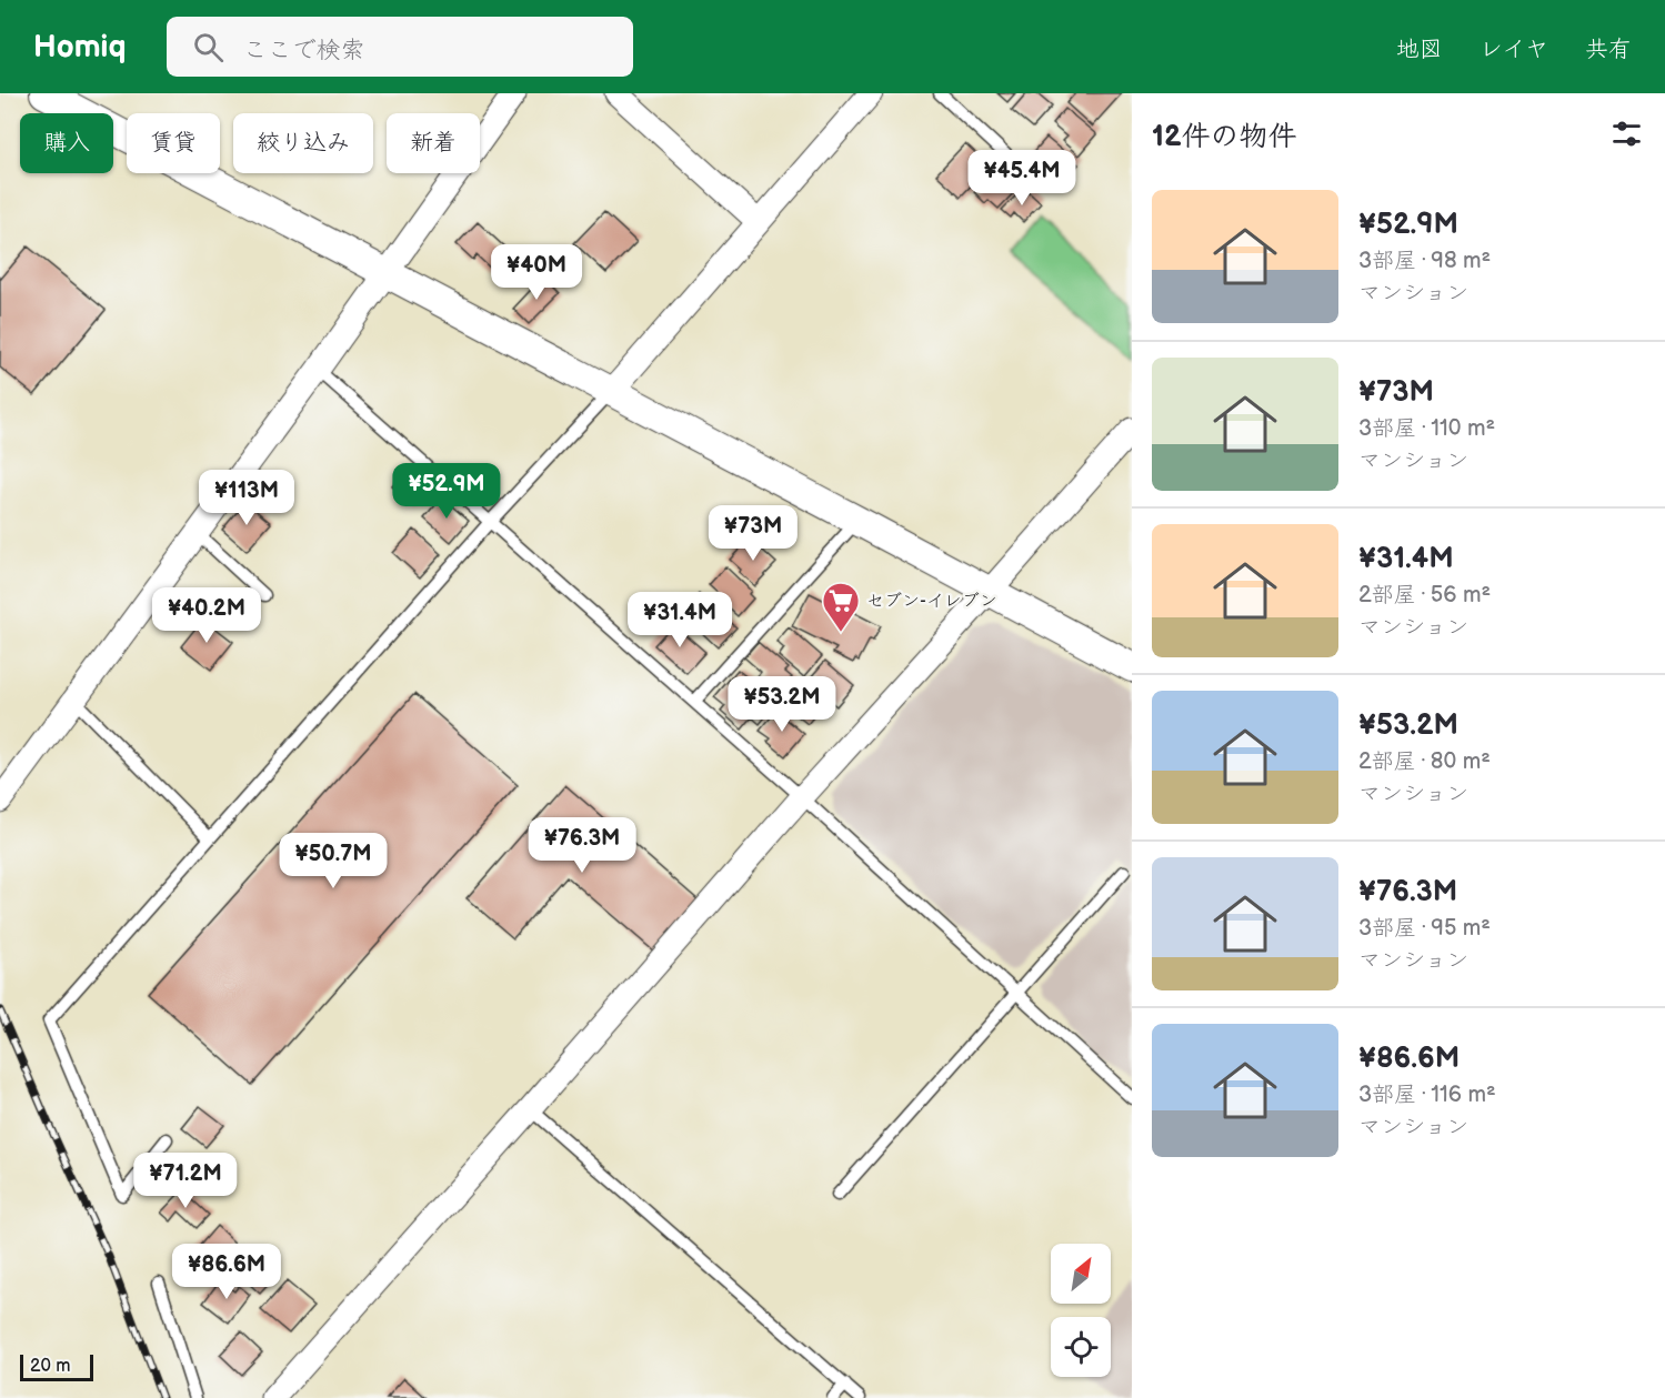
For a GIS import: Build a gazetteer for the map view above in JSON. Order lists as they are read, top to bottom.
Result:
{
  "places": {
    "supermarket": ["セブン-イレブン"]
  },
  "scale_bar": "20 m",
  "north": "top right",
  "page": {
    "header": "Homiq",
    "search": "ここで検索",
    "nav": ["地図", "レイヤ", "共有"],
    "heading": "12件の物件",
    "chip": [
      "購入",
      "賃貸",
      "絞り込み",
      "新着"
    ],
    "price": [
      "¥45.4M",
      "¥40M",
      "¥52.9M",
      "¥113M",
      "¥73M",
      "¥40.2M",
      "¥31.4M",
      "¥53.2M",
      "¥76.3M",
      "¥50.7M",
      "¥71.2M",
      "¥86.6M"
    ],
    "list": [
      {
        "name": "¥52.9M",
        "note": "3部屋 · 98 m² · マンション"
      },
      {
        "name": "¥73M",
        "note": "3部屋 · 110 m² · マンション"
      },
      {
        "name": "¥31.4M",
        "note": "2部屋 · 56 m² · マンション"
      },
      {
        "name": "¥53.2M",
        "note": "2部屋 · 80 m² · マンション"
      },
      {
        "name": "¥76.3M",
        "note": "3部屋 · 95 m² · マンション"
      },
      {
        "name": "¥86.6M",
        "note": "3部屋 · 116 m² · マンション"
      }
    ],
    "scale": "20 m"
  }
}
